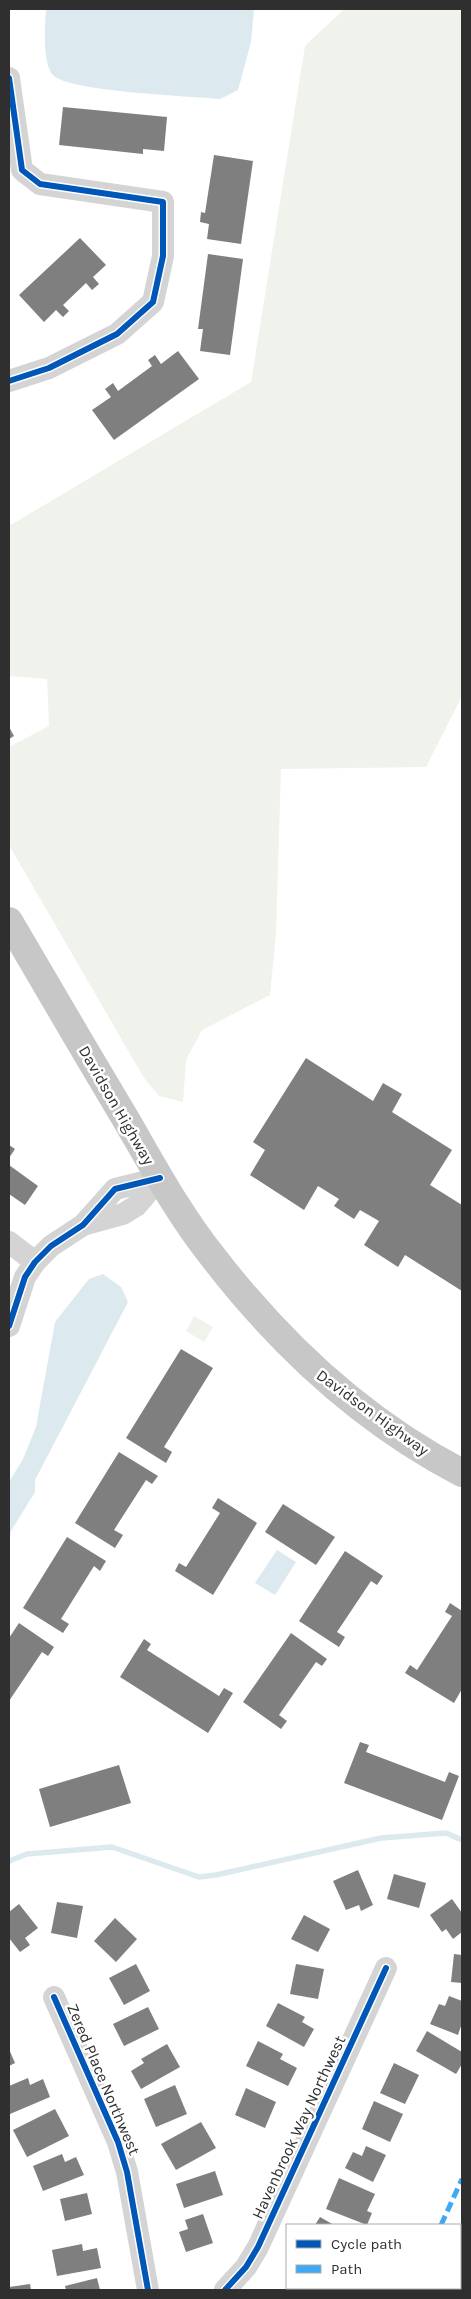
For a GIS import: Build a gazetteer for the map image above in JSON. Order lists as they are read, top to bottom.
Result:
{
  "streets": {
    "main road": ["Davidson Highway"],
    "street": ["Zered Place Northwest", "Havenbrook Way Northwest"]
  },
  "legend": ["Cycle path", "Path"]
}
